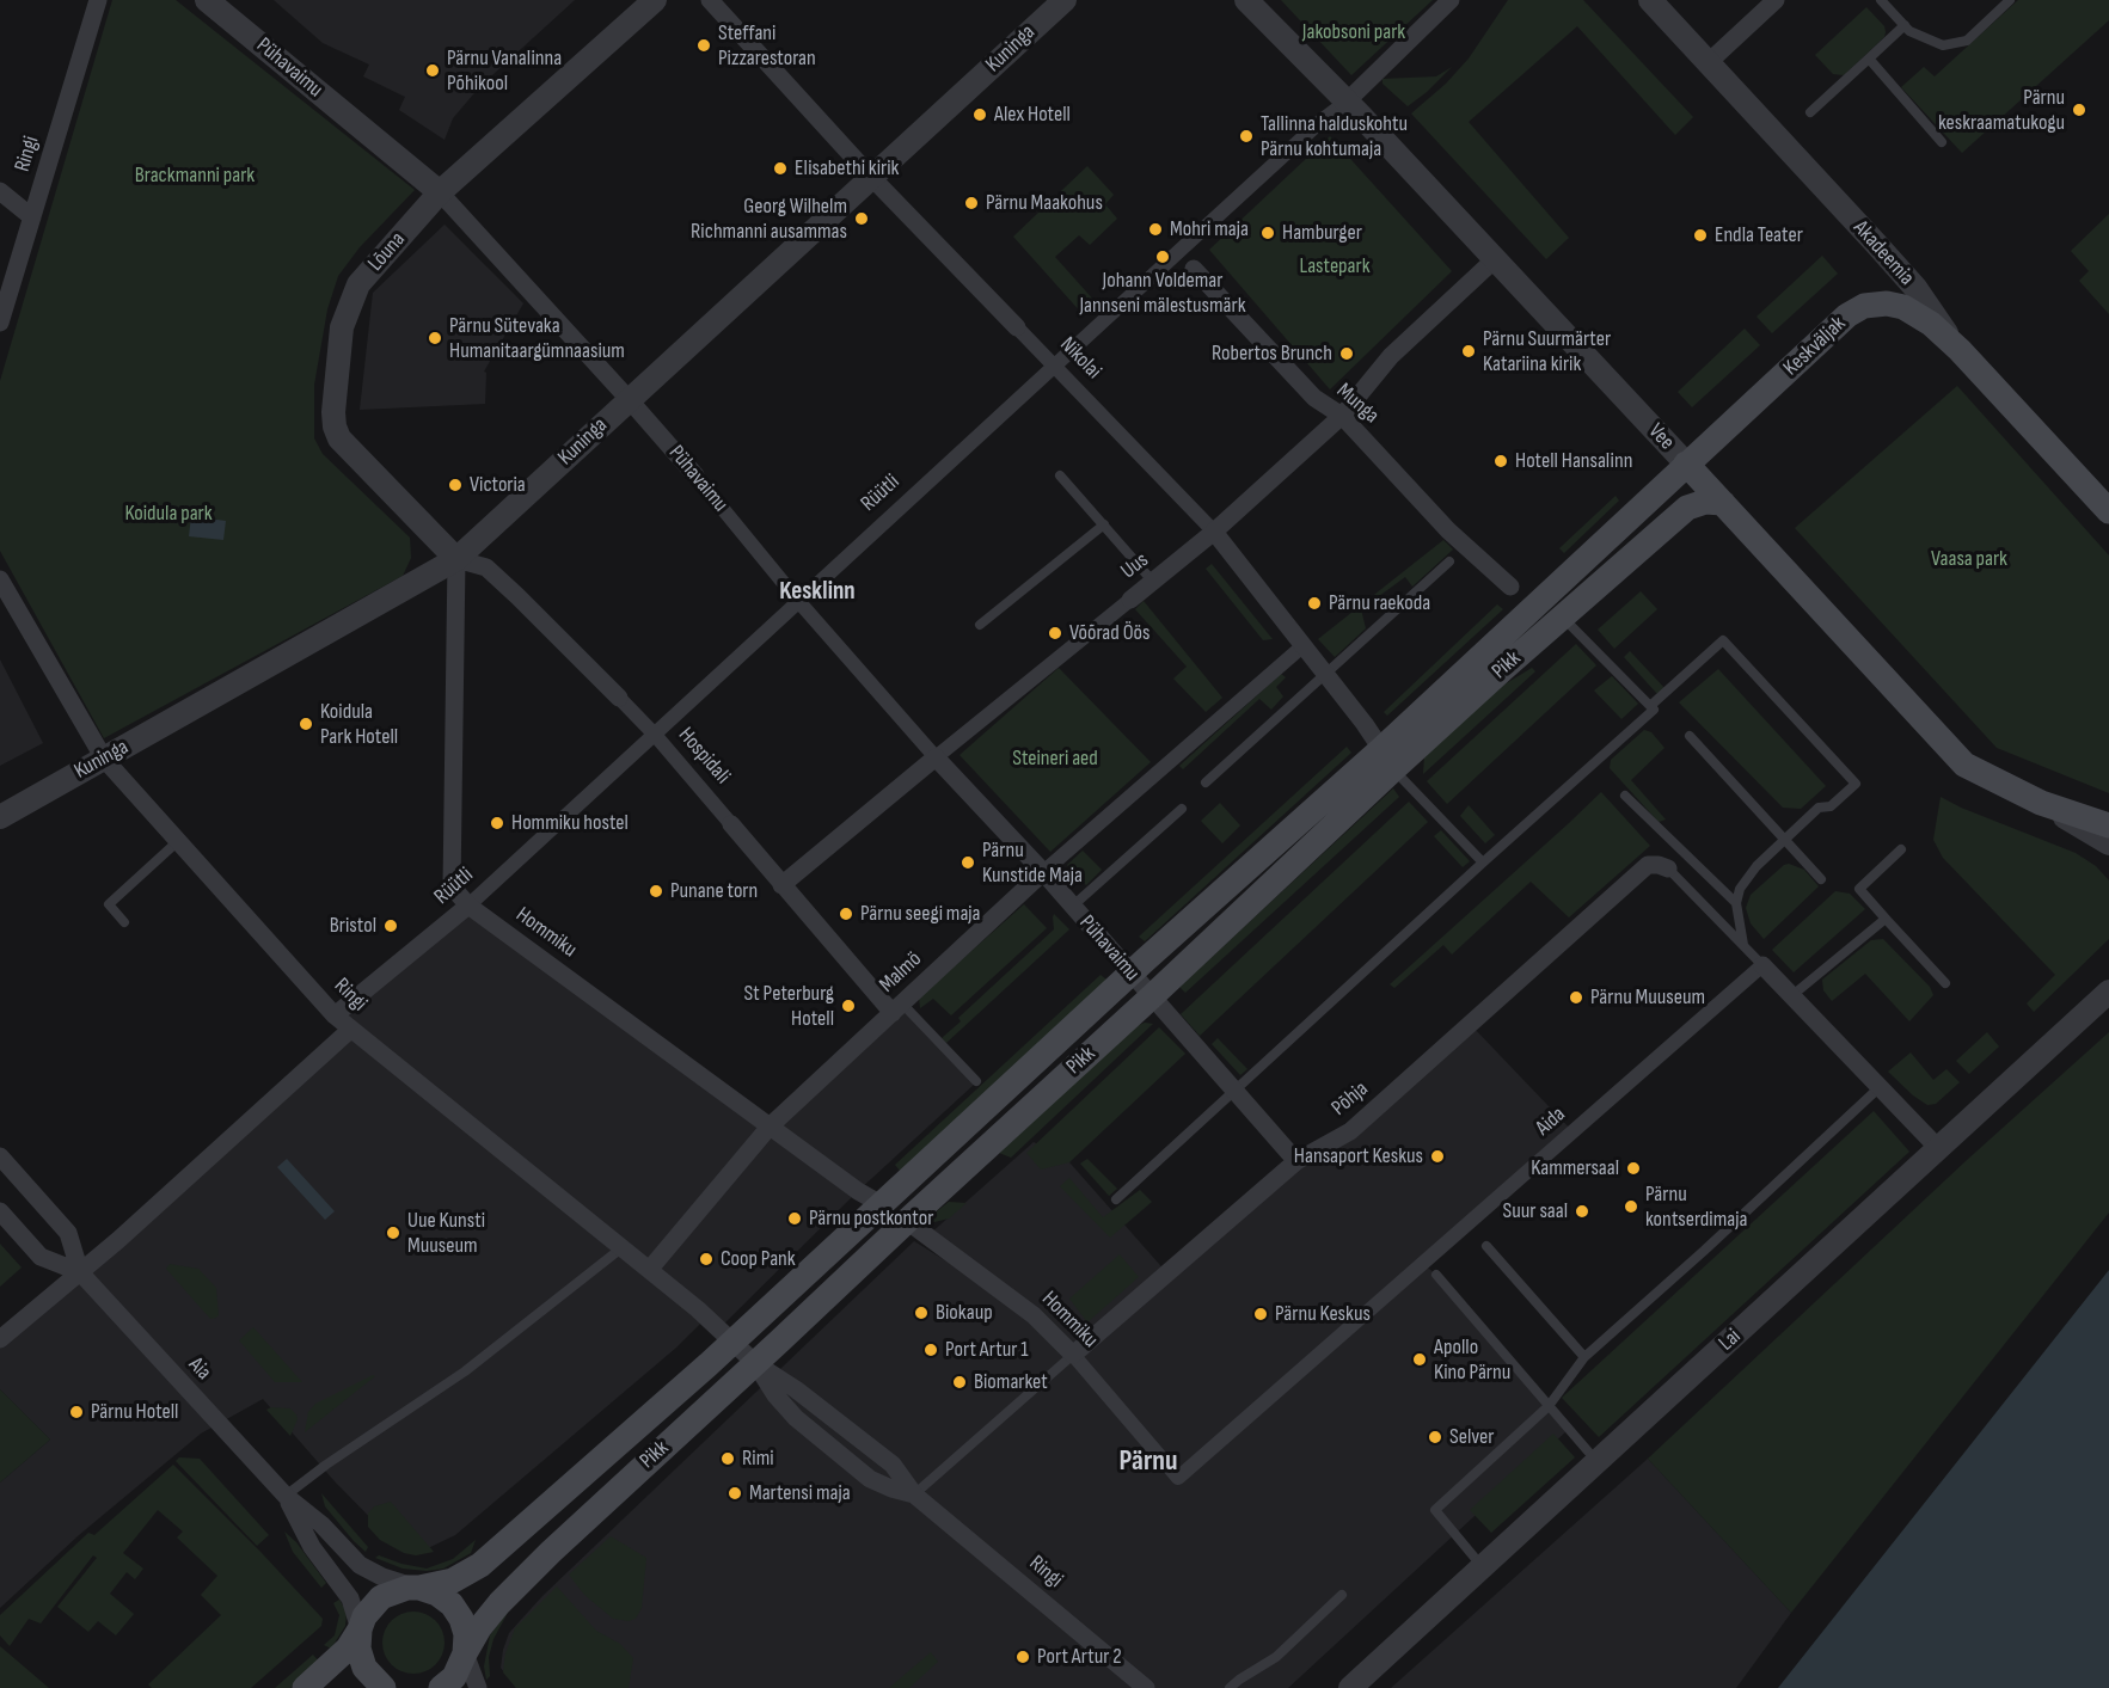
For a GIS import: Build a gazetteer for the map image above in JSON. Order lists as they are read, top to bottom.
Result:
{
  "streets": {
    "main road": [
      "Akadeemia",
      "Keskväljak",
      "Vee",
      "Pikk"
    ],
    "street": [
      "Kuninga",
      "Pühavaimu",
      "Ringi",
      "Lõuna",
      "Nikolai",
      "Munga",
      "Rüütli",
      "Uus",
      "Hospidali",
      "Hommiku",
      "Malmö",
      "Põhja",
      "Aida",
      "Lai",
      "Aia"
    ]
  },
  "crossings": [
    ["Kuninga", "Pühavaimu"],
    ["Kuninga", "Ringi"],
    ["Kuninga", "Lõuna"],
    ["Kuninga", "Nikolai"],
    ["Kuninga", "Hospidali"],
    ["Kuninga", "Hommiku"],
    ["Pühavaimu", "Lõuna"],
    ["Pühavaimu", "Rüütli"],
    ["Pühavaimu", "Uus"],
    ["Pühavaimu", "Pikk"],
    ["Pühavaimu", "Malmö"],
    ["Pühavaimu", "Põhja"],
    ["Ringi", "Rüütli"],
    ["Ringi", "Pikk"],
    ["Ringi", "Malmö"],
    ["Lõuna", "Hospidali"],
    ["Lõuna", "Hommiku"],
    ["Akadeemia", "Keskväljak"],
    ["Keskväljak", "Vee"],
    ["Keskväljak", "Pikk"],
    ["Nikolai", "Rüütli"],
    ["Nikolai", "Uus"],
    ["Nikolai", "Pikk"],
    ["Nikolai", "Malmö"],
    ["Munga", "Rüütli"],
    ["Munga", "Uus"],
    ["Vee", "Rüütli"],
    ["Vee", "Uus"],
    ["Vee", "Pikk"],
    ["Rüütli", "Hospidali"],
    ["Rüütli", "Hommiku"],
    ["Uus", "Hospidali"],
    ["Pikk", "Hommiku"],
    ["Pikk", "Aia"],
    ["Hospidali", "Hommiku"],
    ["Hospidali", "Malmö"],
    ["Hommiku", "Malmö"],
    ["Hommiku", "Põhja"],
    ["Hommiku", "Aida"]
  ],
  "districts": ["Kesklinn", "Pärnu"],
  "parks": [
    "Jakobsoni park",
    "Brackmanni park",
    "Lastepark",
    "Koidula park",
    "Vaasa park",
    "Steineri aed"
  ],
  "places": [
    "Steffani Pizzarestoran",
    "Pärnu Vanalinna Põhikool",
    "Pärnu keskraamatukogu",
    "Alex Hotell",
    "Tallinna halduskohtu Pärnu kohtumaja",
    "Elisabethi kirik",
    "Pärnu Maakohus",
    "Georg Wilhelm Richmanni ausammas",
    "Mohri maja",
    "Hamburger",
    "Endla Teater",
    "Johann Voldemar Jannseni mälestusmärk",
    "Pärnu Sütevaka Humanitaargümnaasium",
    "Pärnu Suurmärter Katariina kirik",
    "Robertos Brunch",
    "Hotell Hansalinn",
    "Victoria",
    "Pärnu raekoda",
    "Võõrad Öös",
    "Koidula Park Hotell",
    "Hommiku hostel",
    "Pärnu Kunstide Maja",
    "Punane torn",
    "Pärnu seegi maja",
    "Bristol",
    "Pärnu Muuseum",
    "St Peterburg Hotell",
    "Hansaport Keskus",
    "Kammersaal",
    "Pärnu kontserdimaja",
    "Suur saal",
    "Pärnu postkontor",
    "Uue Kunsti Muuseum",
    "Coop Pank",
    "Biokaup",
    "Pärnu Keskus",
    "Port Artur 1",
    "Apollo Kino Pärnu",
    "Biomarket",
    "Pärnu Hotell",
    "Selver",
    "Rimi",
    "Martensi maja",
    "Port Artur 2"
  ]
}
